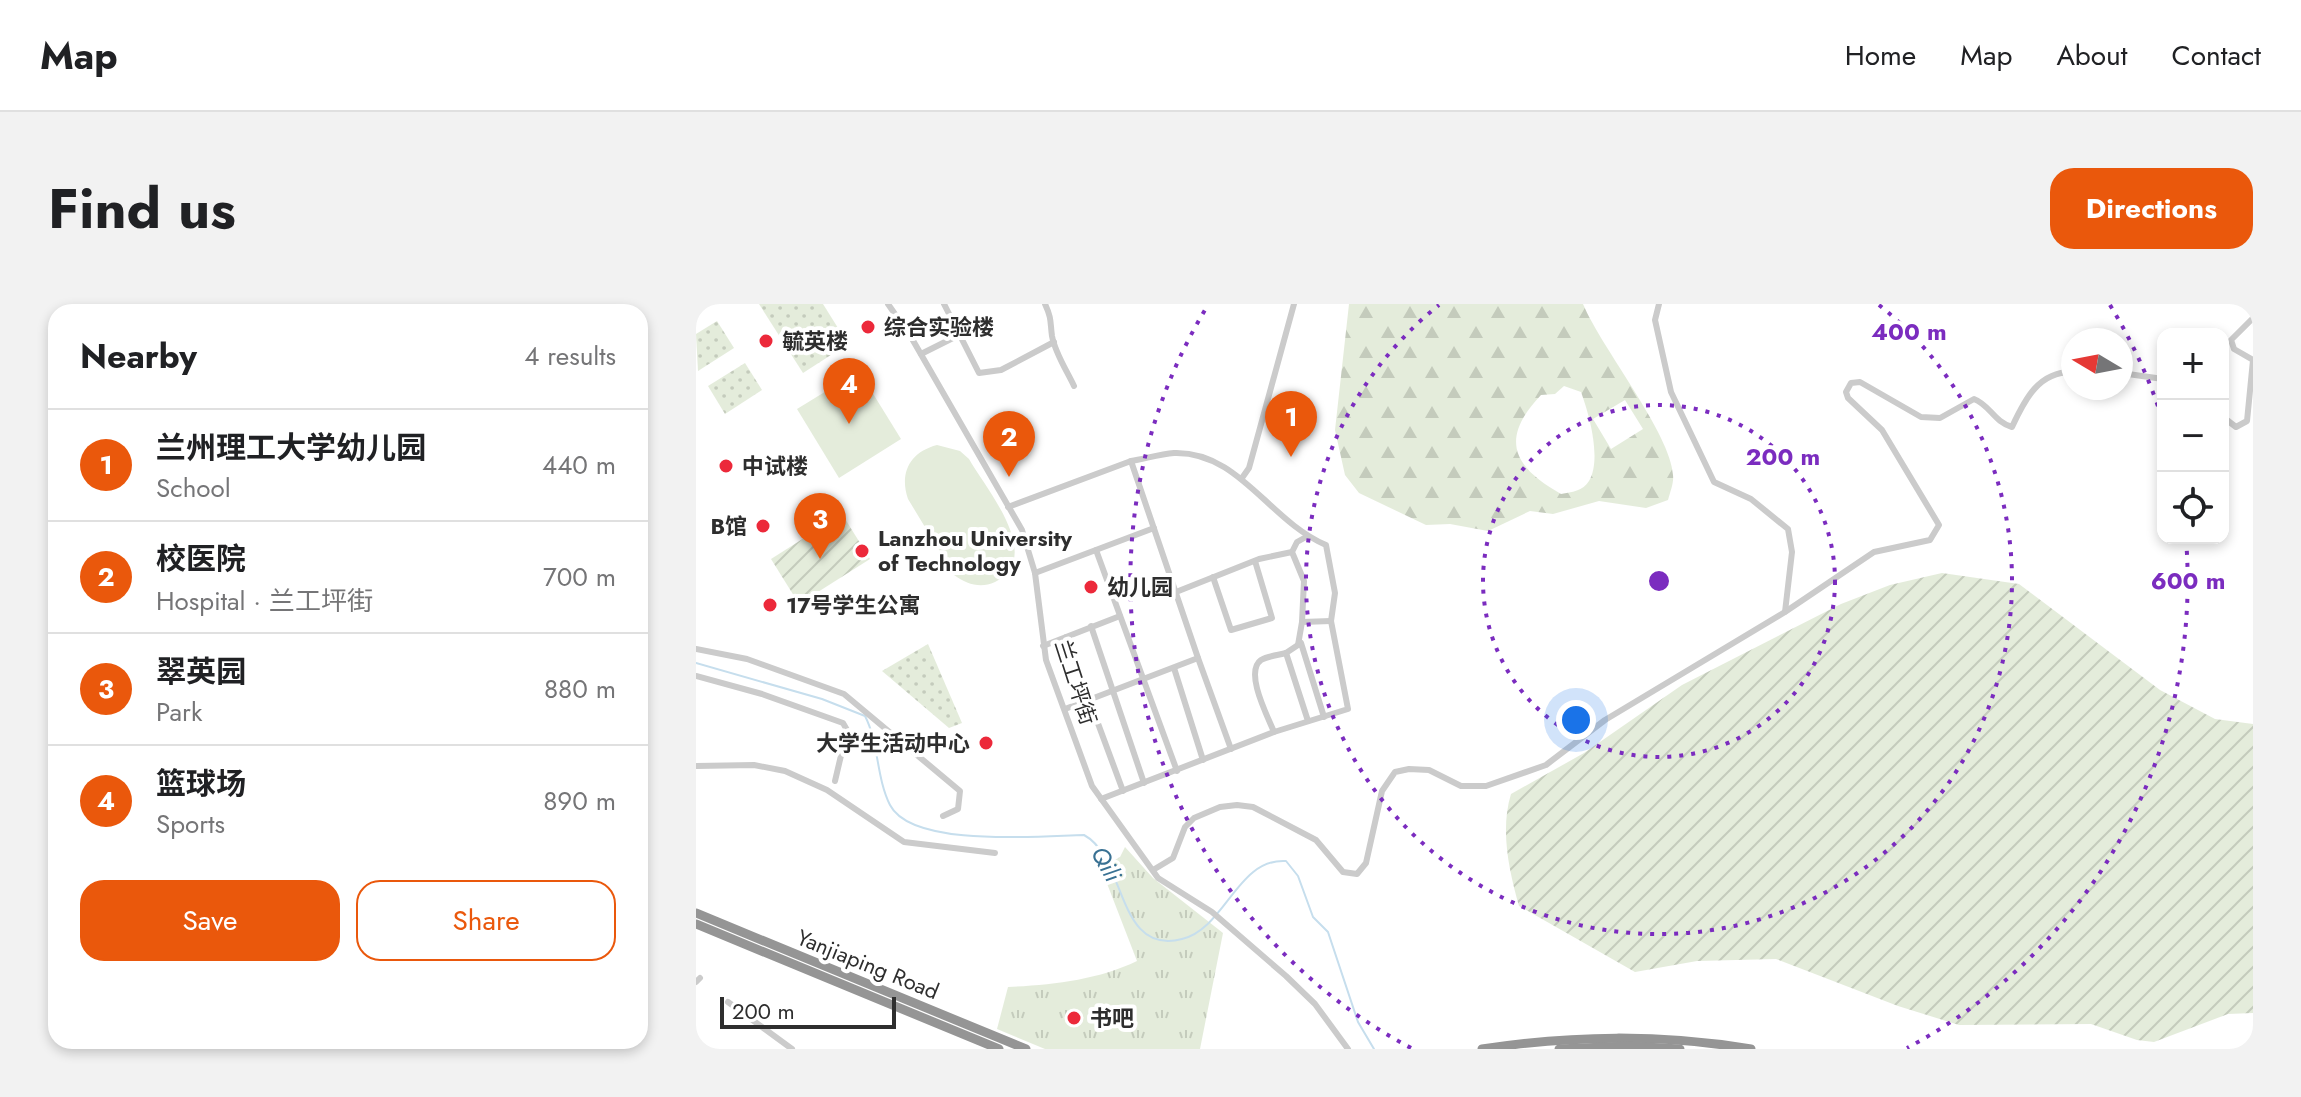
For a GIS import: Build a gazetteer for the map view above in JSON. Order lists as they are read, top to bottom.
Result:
{
  "streets": {
    "highway": ["Yanjiaping Road"],
    "street": ["兰工坪街"]
  },
  "water": ["Qili"],
  "places": [
    "综合实验楼",
    "毓英楼",
    "中试楼",
    "B馆",
    "Lanzhou University of Technology",
    "幼儿园",
    "17号学生公寓",
    "大学生活动中心",
    "书吧"
  ],
  "scale_bar": "200 m",
  "north": "left",
  "page": {
    "header": "Map",
    "nav": [
      "Home",
      "Map",
      "About",
      "Contact"
    ],
    "title": "Find us",
    "buttons": [
      "Directions",
      ["Save", "Share"]
    ],
    "heading": ["Nearby", "4 results"],
    "map_buttons": ["+", "−"],
    "pins": [
      "4",
      "1",
      "2",
      "3"
    ],
    "list": [
      {
        "mark": "1",
        "name": "兰州理工大学幼儿园",
        "note": "School",
        "value": "440 m"
      },
      {
        "mark": "2",
        "name": "校医院",
        "note": "Hospital · 兰工坪街",
        "value": "700 m"
      },
      {
        "mark": "3",
        "name": "翠英园",
        "note": "Park",
        "value": "880 m"
      },
      {
        "mark": "4",
        "name": "篮球场",
        "note": "Sports",
        "value": "890 m"
      }
    ],
    "scale": "200 m"
  },
  "rings": ["400 m", "200 m", "600 m"]
}
